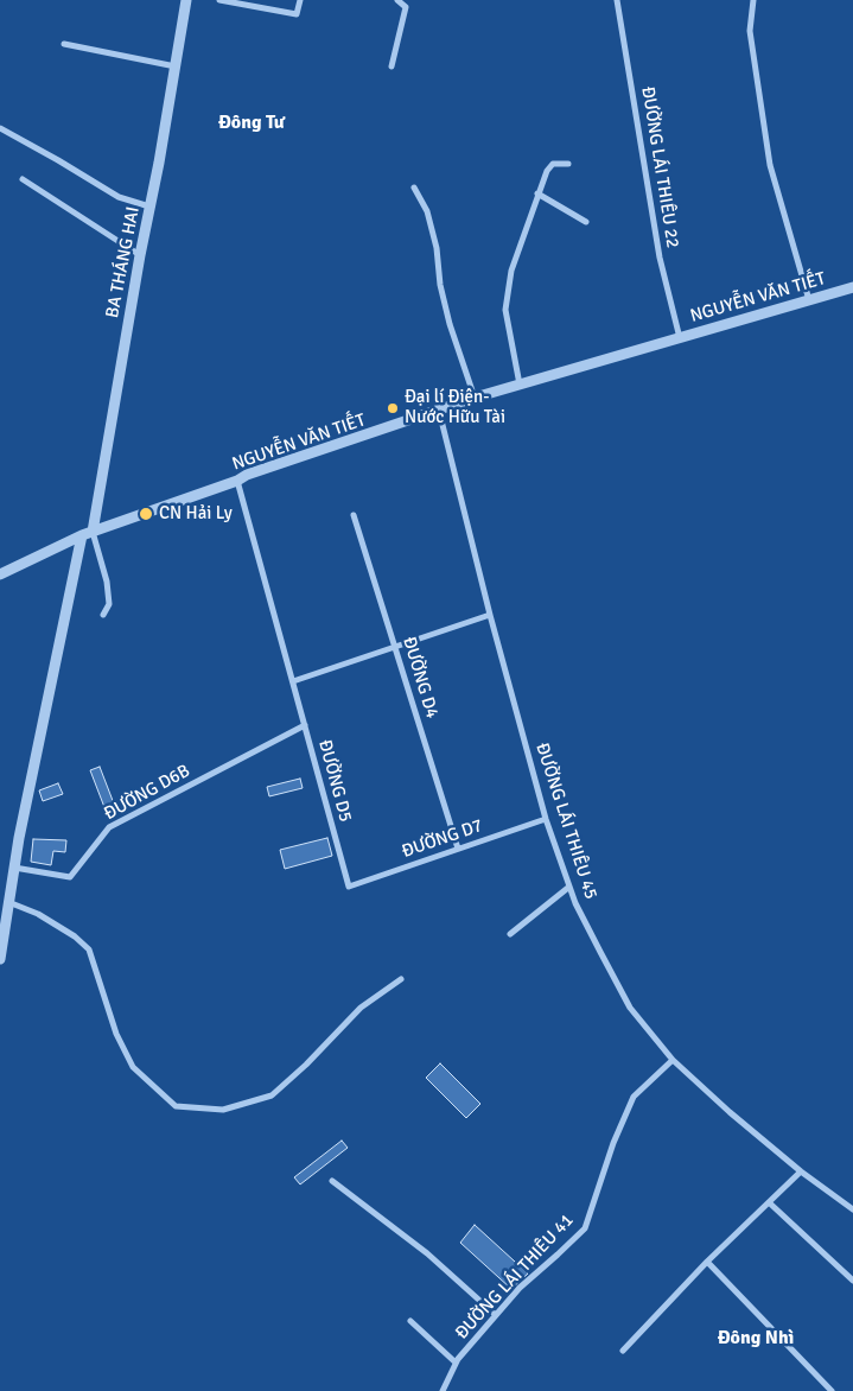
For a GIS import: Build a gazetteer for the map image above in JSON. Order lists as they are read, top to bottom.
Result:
{
  "streets": {
    "street": [
      "ĐƯỜNG LÁI THIÊU 22",
      "BA THÁNG HAI",
      "NGUYỄN VĂN TIẾT",
      "ĐƯỜNG D4",
      "ĐƯỜNG D5",
      "ĐƯỜNG D6B",
      "ĐƯỜNG LÁI THIÊU 45",
      "ĐƯỜNG D7",
      "ĐƯỜNG LÁI THIÊU 41"
    ]
  },
  "crossings": [
    ["ĐƯỜNG LÁI THIÊU 22", "NGUYỄN VĂN TIẾT"],
    ["BA THÁNG HAI", "NGUYỄN VĂN TIẾT"],
    ["NGUYỄN VĂN TIẾT", "ĐƯỜNG D5"],
    ["NGUYỄN VĂN TIẾT", "ĐƯỜNG LÁI THIÊU 45"],
    ["ĐƯỜNG D4", "ĐƯỜNG D7"],
    ["ĐƯỜNG D5", "ĐƯỜNG D6B"],
    ["ĐƯỜNG D5", "ĐƯỜNG D7"],
    ["ĐƯỜNG LÁI THIÊU 45", "ĐƯỜNG D7"],
    ["ĐƯỜNG LÁI THIÊU 45", "ĐƯỜNG LÁI THIÊU 41"]
  ],
  "districts": ["Đông Tư", "Đông Nhì"],
  "places": ["Đại lí Điện- Nước Hữu Tài", "CN Hải Ly"]
}
